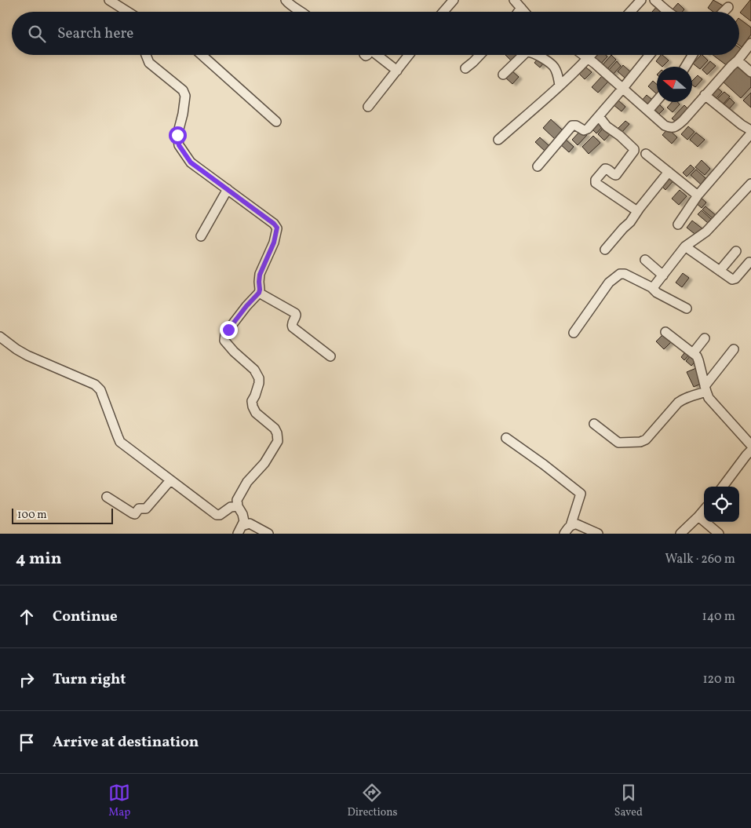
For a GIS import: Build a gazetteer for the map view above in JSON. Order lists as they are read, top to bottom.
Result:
{
  "scale_bar": "100 m",
  "north": "left",
  "page": {
    "search": "Search here",
    "scale": "100 m",
    "heading": ["4 min", "Walk · 260 m"],
    "list": [
      ["Continue", "140 m"],
      ["Turn right", "120 m"],
      "Arrive at destination"
    ],
    "nav": ["Map", "Directions", "Saved"]
  }
}
